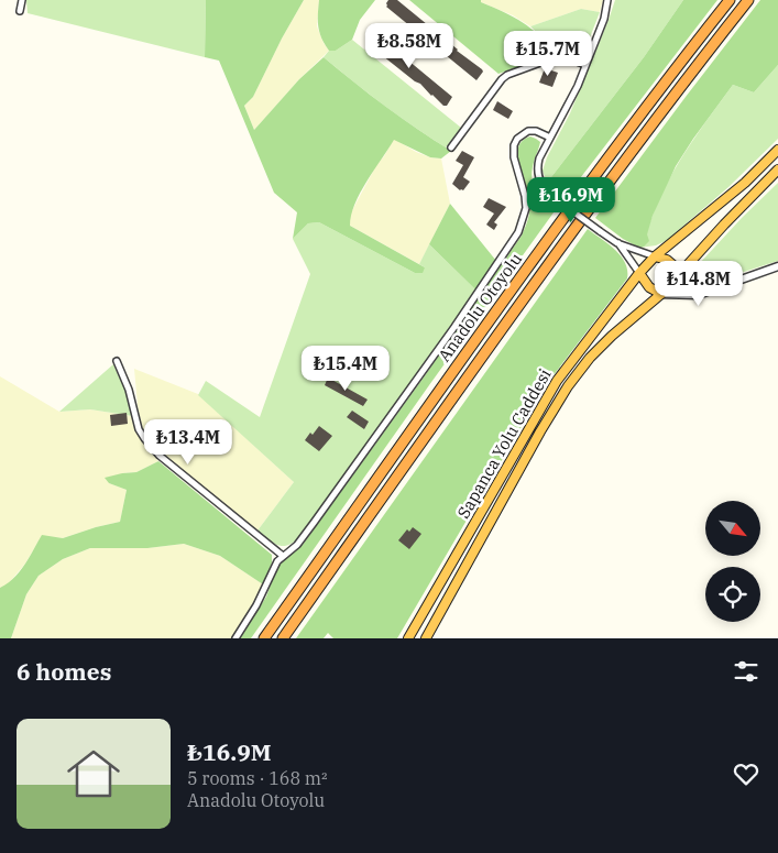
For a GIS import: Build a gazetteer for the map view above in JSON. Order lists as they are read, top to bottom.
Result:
{
  "streets": {
    "highway": ["Anadolu Otoyolu", "Sapanca Yolu Caddesi"]
  },
  "north": "bottom right",
  "page": {
    "price": [
      "₺8.58M",
      "₺15.7M",
      "₺16.9M",
      "₺14.8M",
      "₺15.4M",
      "₺13.4M"
    ],
    "heading": "6 homes",
    "list": [
      {
        "name": "₺16.9M",
        "note": "5 rooms · 168 m² · Anadolu Otoyolu"
      }
    ]
  }
}
